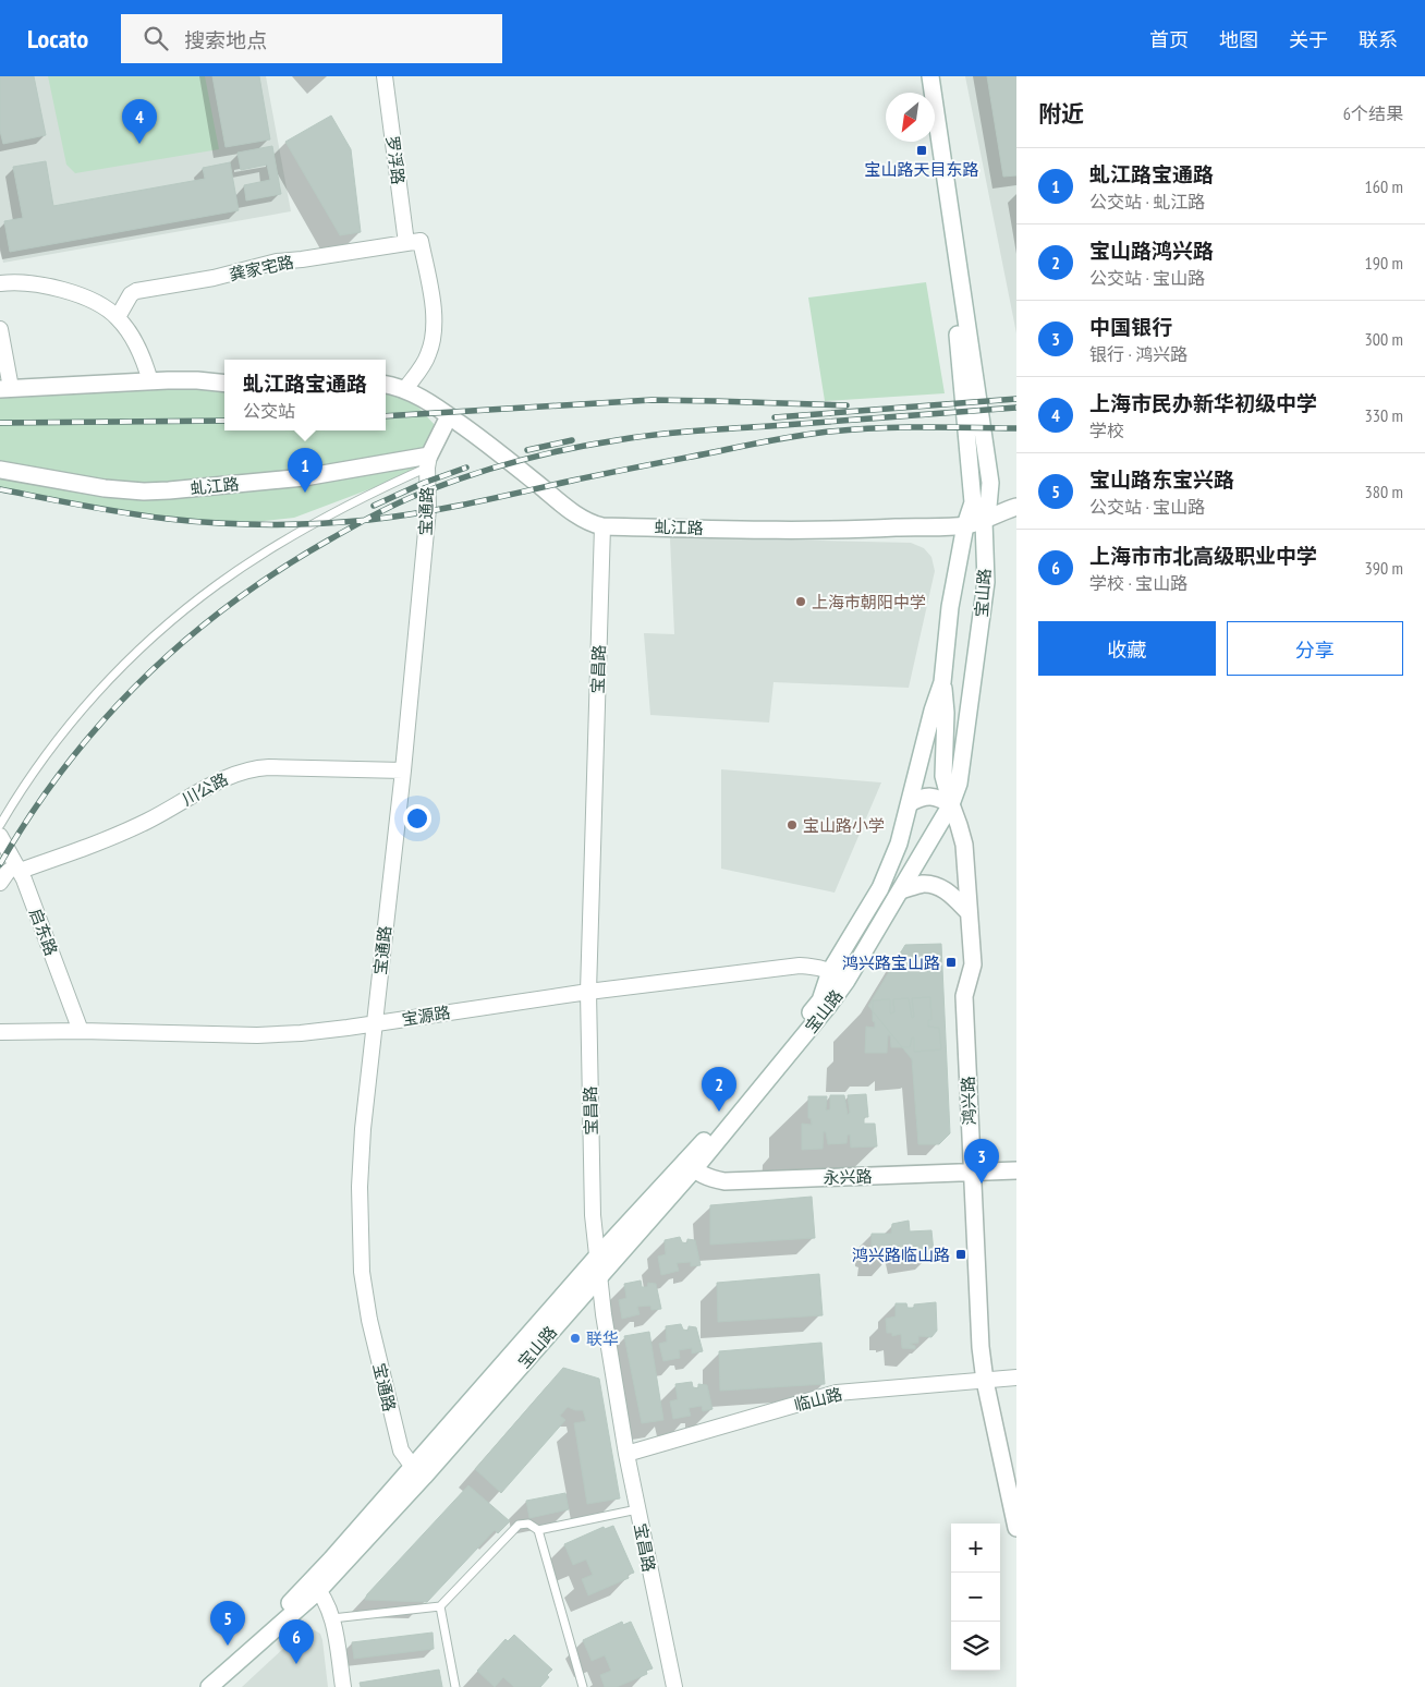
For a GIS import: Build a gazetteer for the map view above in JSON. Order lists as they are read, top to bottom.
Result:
{
  "streets": {
    "main road": [
      "虬江路",
      "宝通路",
      "宝山路",
      "鸿兴路",
      "永兴路"
    ],
    "street": [
      "罗浮路",
      "龚家宅路",
      "宝昌路",
      "川公路",
      "启东路",
      "宝源路",
      "临山路"
    ]
  },
  "crossings": [
    ["罗浮路", "龚家宅路"],
    ["罗浮路", "虬江路"],
    ["虬江路", "宝通路"],
    ["虬江路", "宝山路"],
    ["虬江路", "宝昌路"],
    ["宝通路", "宝山路"],
    ["宝通路", "川公路"],
    ["宝通路", "宝源路"],
    ["宝山路", "宝昌路"],
    ["宝山路", "宝源路"],
    ["宝山路", "鸿兴路"],
    ["宝山路", "永兴路"],
    ["宝昌路", "宝源路"],
    ["宝昌路", "临山路"],
    ["川公路", "启东路"],
    ["启东路", "宝源路"],
    ["鸿兴路", "永兴路"],
    ["鸿兴路", "临山路"]
  ],
  "places": {
    "transit": ["宝山路天目东路", "鸿兴路宝山路", "鸿兴路临山路"],
    "other": ["上海市朝阳中学", "宝山路小学", "联华"]
  },
  "north": "bottom left",
  "page": {
    "header": "Locato",
    "search": "搜索地点",
    "nav": [
      "首页",
      "地图",
      "关于",
      "联系"
    ],
    "heading": ["附近", "6个结果"],
    "pins": [
      "4",
      "1",
      "2",
      "3",
      "5",
      "6"
    ],
    "list": [
      {
        "mark": "1",
        "name": "虬江路宝通路",
        "note": "公交站 · 虬江路",
        "value": "160 m"
      },
      {
        "mark": "2",
        "name": "宝山路鸿兴路",
        "note": "公交站 · 宝山路",
        "value": "190 m"
      },
      {
        "mark": "3",
        "name": "中国银行",
        "note": "银行 · 鸿兴路",
        "value": "300 m"
      },
      {
        "mark": "4",
        "name": "上海市民办新华初级中学",
        "note": "学校",
        "value": "330 m"
      },
      {
        "mark": "5",
        "name": "宝山路东宝兴路",
        "note": "公交站 · 宝山路",
        "value": "380 m"
      },
      {
        "mark": "6",
        "name": "上海市市北高级职业中学",
        "note": "学校 · 宝山路",
        "value": "390 m"
      }
    ],
    "popup": ["虬江路宝通路", "公交站"],
    "buttons": ["收藏", "分享"],
    "map_buttons": ["+", "−"]
  }
}
